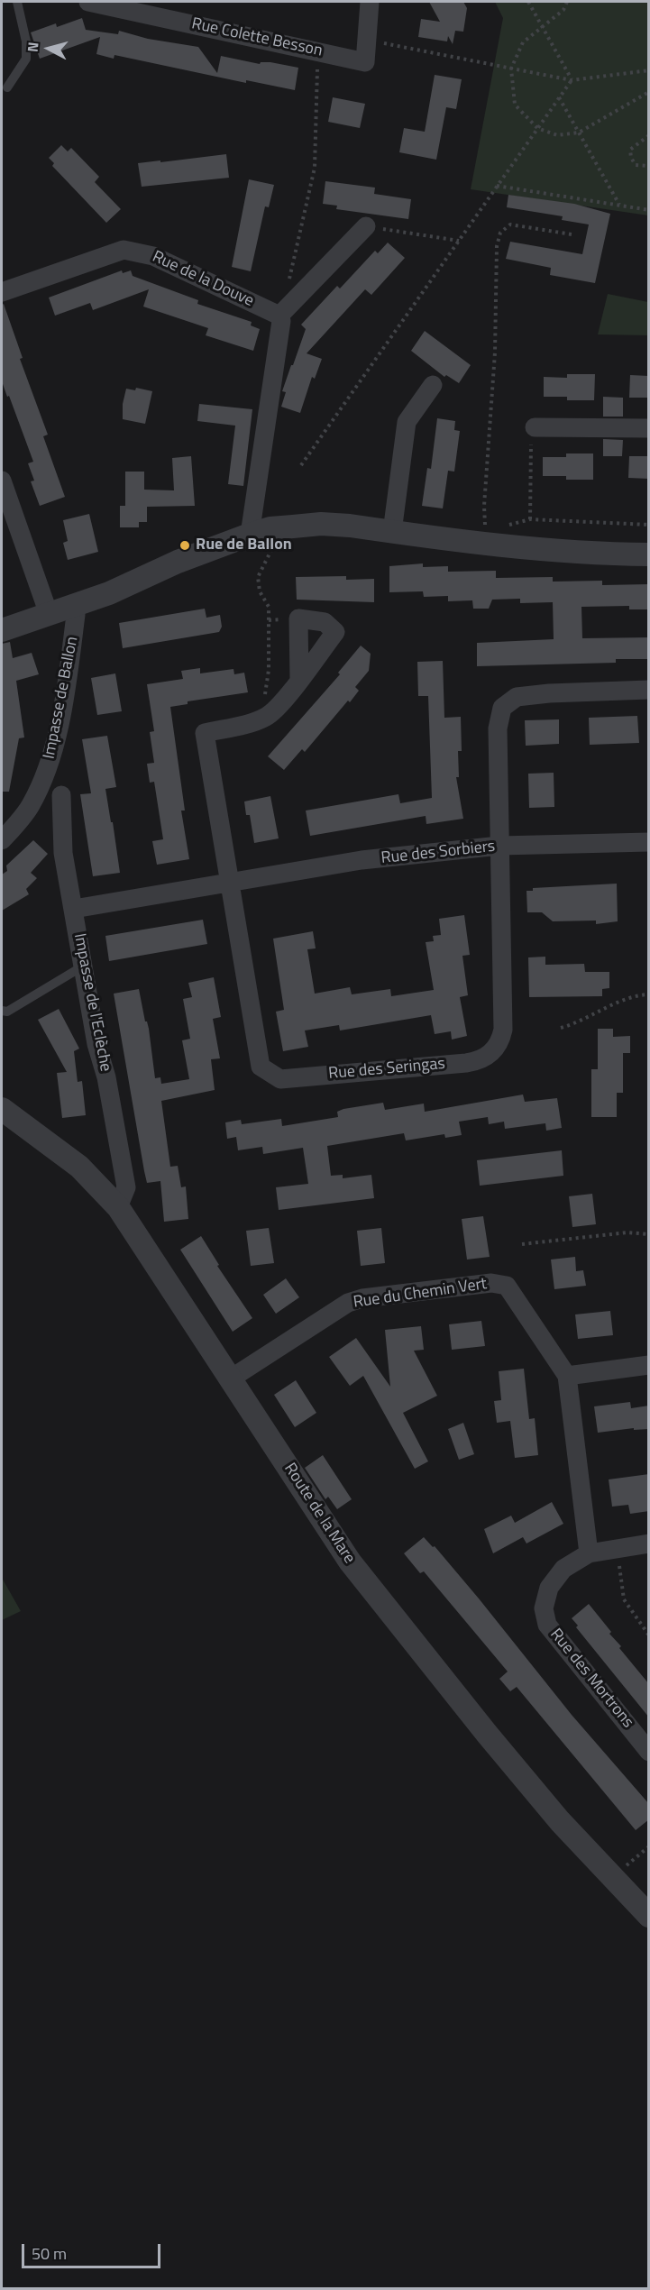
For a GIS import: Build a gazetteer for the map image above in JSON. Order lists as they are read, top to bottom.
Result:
{
  "streets": {
    "street": [
      "Rue Colette Besson",
      "Rue de la Douve",
      "Impasse de Ballon",
      "Rue des Sorbiers",
      "Impasse de l'Eclèche",
      "Rue des Seringas",
      "Rue du Chemin Vert",
      "Route de la Mare",
      "Rue des Mortrons"
    ]
  },
  "crossings": [
    ["Rue des Sorbiers", "Impasse de l'Eclèche"],
    ["Rue des Sorbiers", "Rue des Seringas"],
    ["Impasse de l'Eclèche", "Route de la Mare"],
    ["Rue du Chemin Vert", "Route de la Mare"],
    ["Rue du Chemin Vert", "Rue des Mortrons"]
  ],
  "places": ["Rue de Ballon"],
  "scale_bar": "50 m",
  "north": "left"
}
